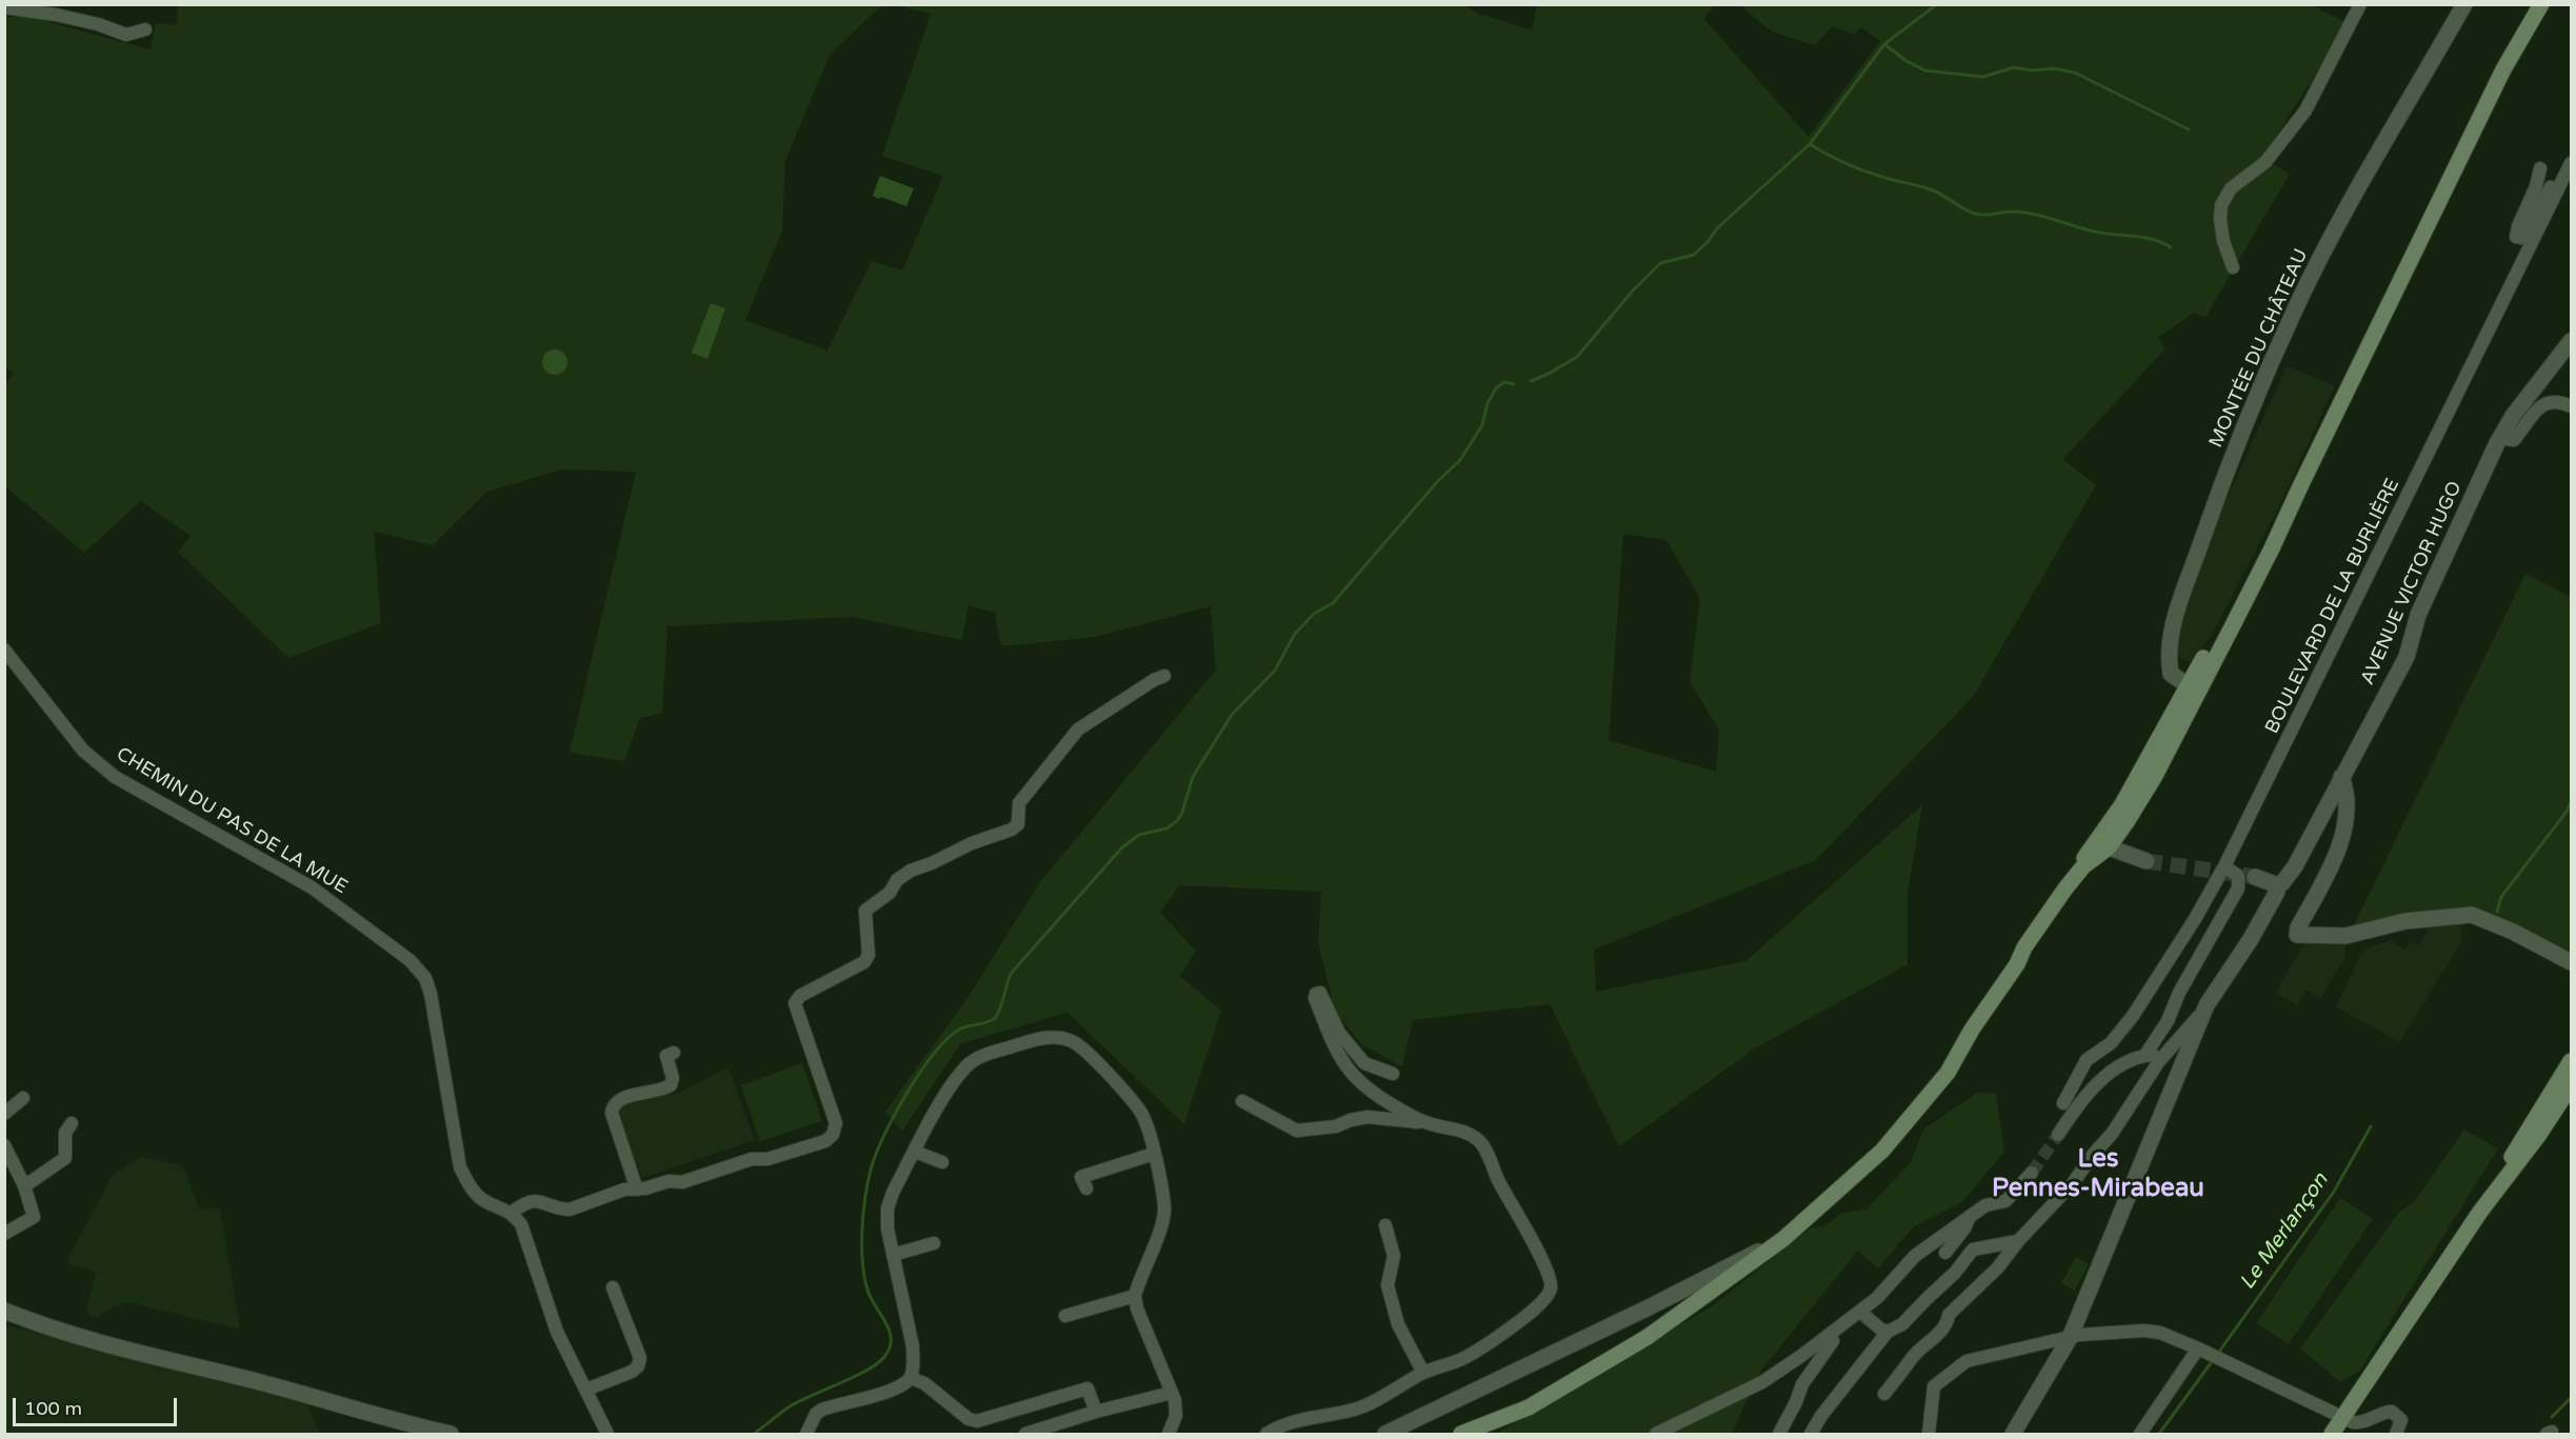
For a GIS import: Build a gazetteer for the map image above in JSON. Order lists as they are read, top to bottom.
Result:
{
  "streets": {
    "street": [
      "MONTÉE DU CHÂTEAU",
      "AVENUE VICTOR HUGO",
      "BOULEVARD DE LA BURLIÈRE",
      "CHEMIN DU PAS DE LA MUE"
    ]
  },
  "districts": ["Les Pennes-Mirabeau"],
  "water": ["Le Merlançon"],
  "scale_bar": "100 m"
}
